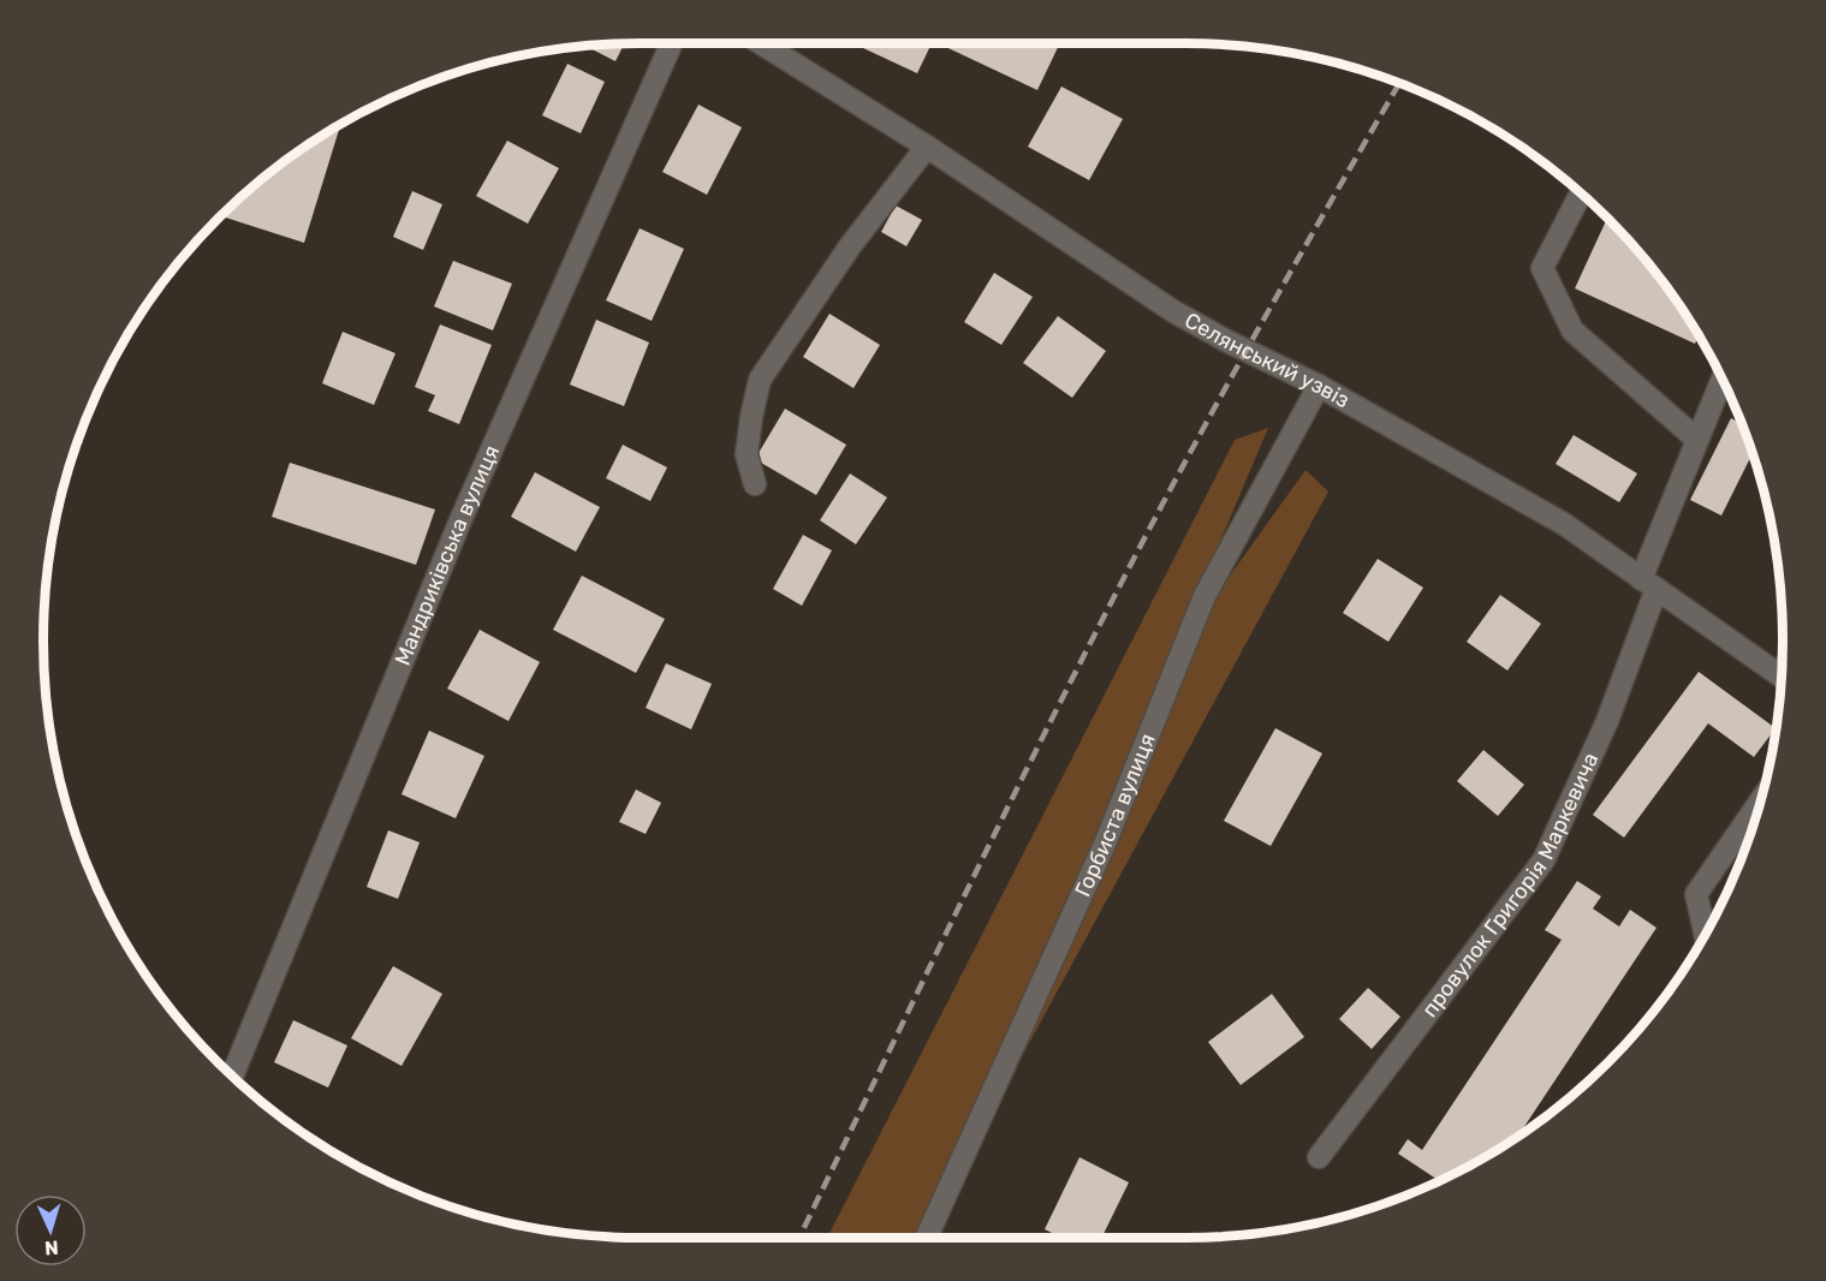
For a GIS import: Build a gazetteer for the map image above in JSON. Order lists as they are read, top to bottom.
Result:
{
  "streets": {
    "street": [
      "Селянський узвіз",
      "Мандриківська вулиця",
      "Горбиста вулиця",
      "провулок Григорія Маркевича"
    ]
  },
  "crossings": [
    ["Селянський узвіз", "Горбиста вулиця"],
    ["Селянський узвіз", "провулок Григорія Маркевича"]
  ],
  "north": "bottom"
}
